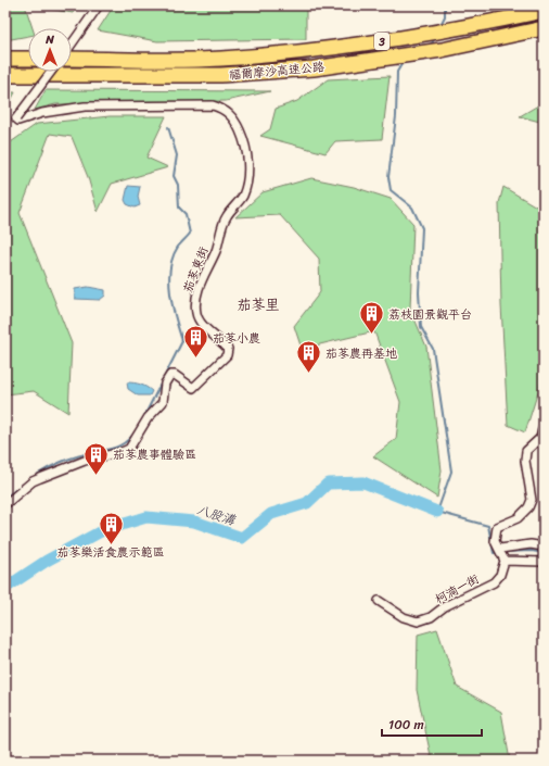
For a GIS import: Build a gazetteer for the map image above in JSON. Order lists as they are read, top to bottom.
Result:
{
  "streets": {
    "highway": ["3", "福爾摩沙高速公路"],
    "street": ["茄苳東街", "柯湳一街"]
  },
  "districts": ["茄苳里"],
  "water": ["八股溝"],
  "places": {
    "building": [
      "荔枝園景觀平台",
      "茄苳小農",
      "茄苳農再基地",
      "茄苳農事體驗區",
      "茄苳樂活食農示範區"
    ]
  },
  "scale_bar": "100 m",
  "north": "top"
}
